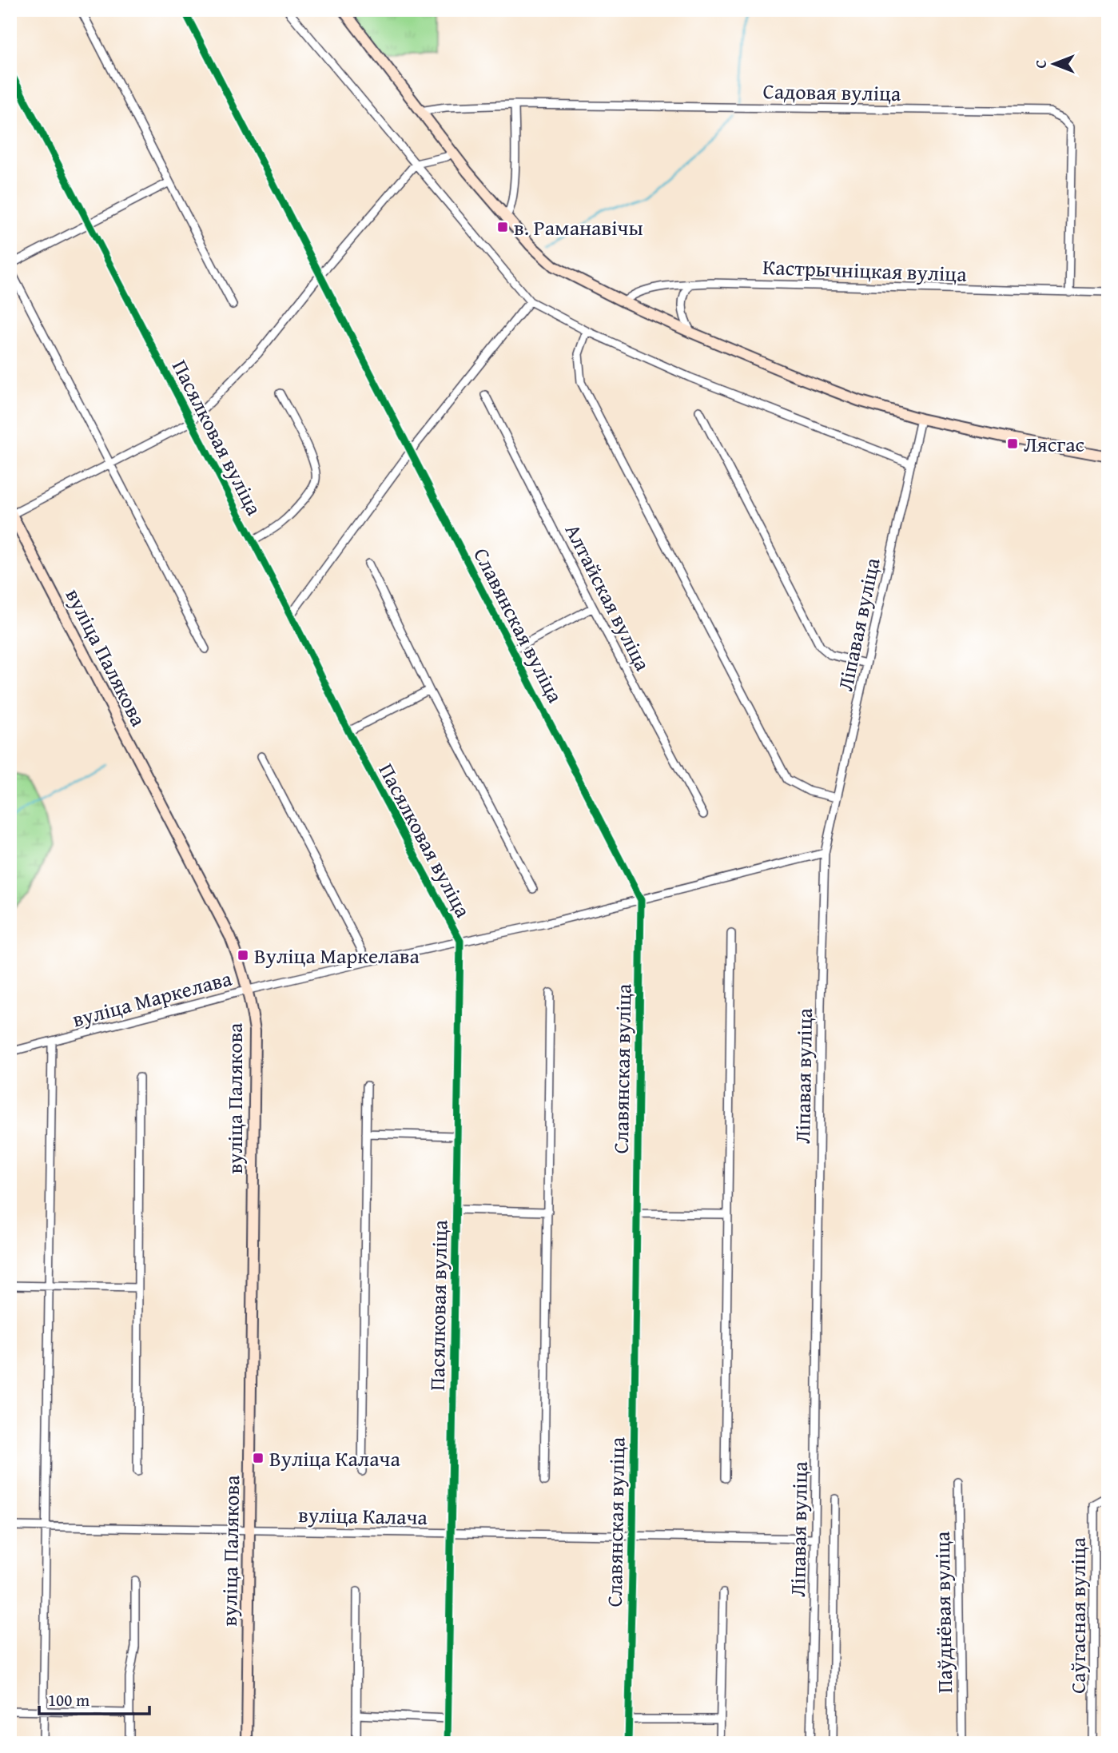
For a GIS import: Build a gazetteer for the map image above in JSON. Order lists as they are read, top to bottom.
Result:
{
  "streets": {
    "street": [
      "Садовая вуліца",
      "Кастрычніцкая вуліца",
      "Пасялковая вуліца",
      "Алтайская вуліца",
      "Ліпавая вуліца",
      "Славянская вуліца",
      "вуліца Палякова",
      "вуліца Маркелава",
      "вуліца Калача",
      "Паўднёвая вуліца",
      "Саўгасная вуліца"
    ]
  },
  "crossings": [
    ["Садовая вуліца", "Кастрычніцкая вуліца"],
    ["Пасялковая вуліца", "вуліца Маркелава"],
    ["Пасялковая вуліца", "вуліца Калача"],
    ["Ліпавая вуліца", "вуліца Маркелава"],
    ["Ліпавая вуліца", "вуліца Калача"],
    ["Славянская вуліца", "вуліца Маркелава"],
    ["Славянская вуліца", "вуліца Калача"],
    ["вуліца Палякова", "вуліца Маркелава"],
    ["вуліца Палякова", "вуліца Калача"]
  ],
  "places": {
    "transit": [
      "в. Раманавічы",
      "Лясгас",
      "Вуліца Маркелава",
      "Вуліца Калача"
    ]
  },
  "scale_bar": "100 m",
  "north": "left"
}
